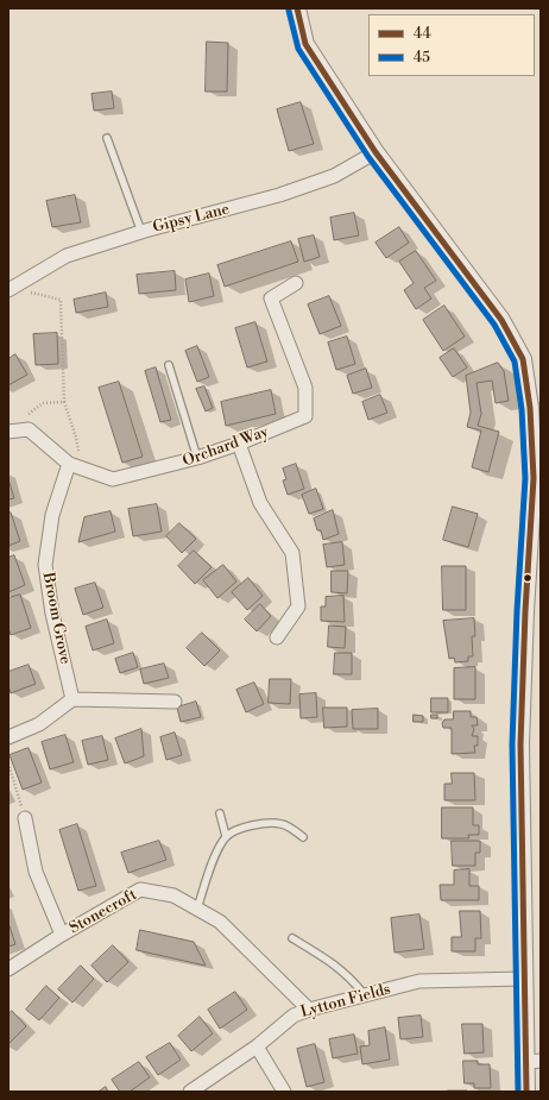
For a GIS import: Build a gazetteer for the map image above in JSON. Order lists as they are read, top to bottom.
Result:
{
  "streets": {
    "street": [
      "Gipsy Lane",
      "Orchard Way",
      "Broom Grove",
      "Stonecroft",
      "Lytton Fields"
    ]
  },
  "crossings": [
    ["Orchard Way", "Broom Grove"],
    ["Stonecroft", "Lytton Fields"]
  ],
  "lines": ["transit line 44", "transit line 45"],
  "legend": ["44", "45"]
}
